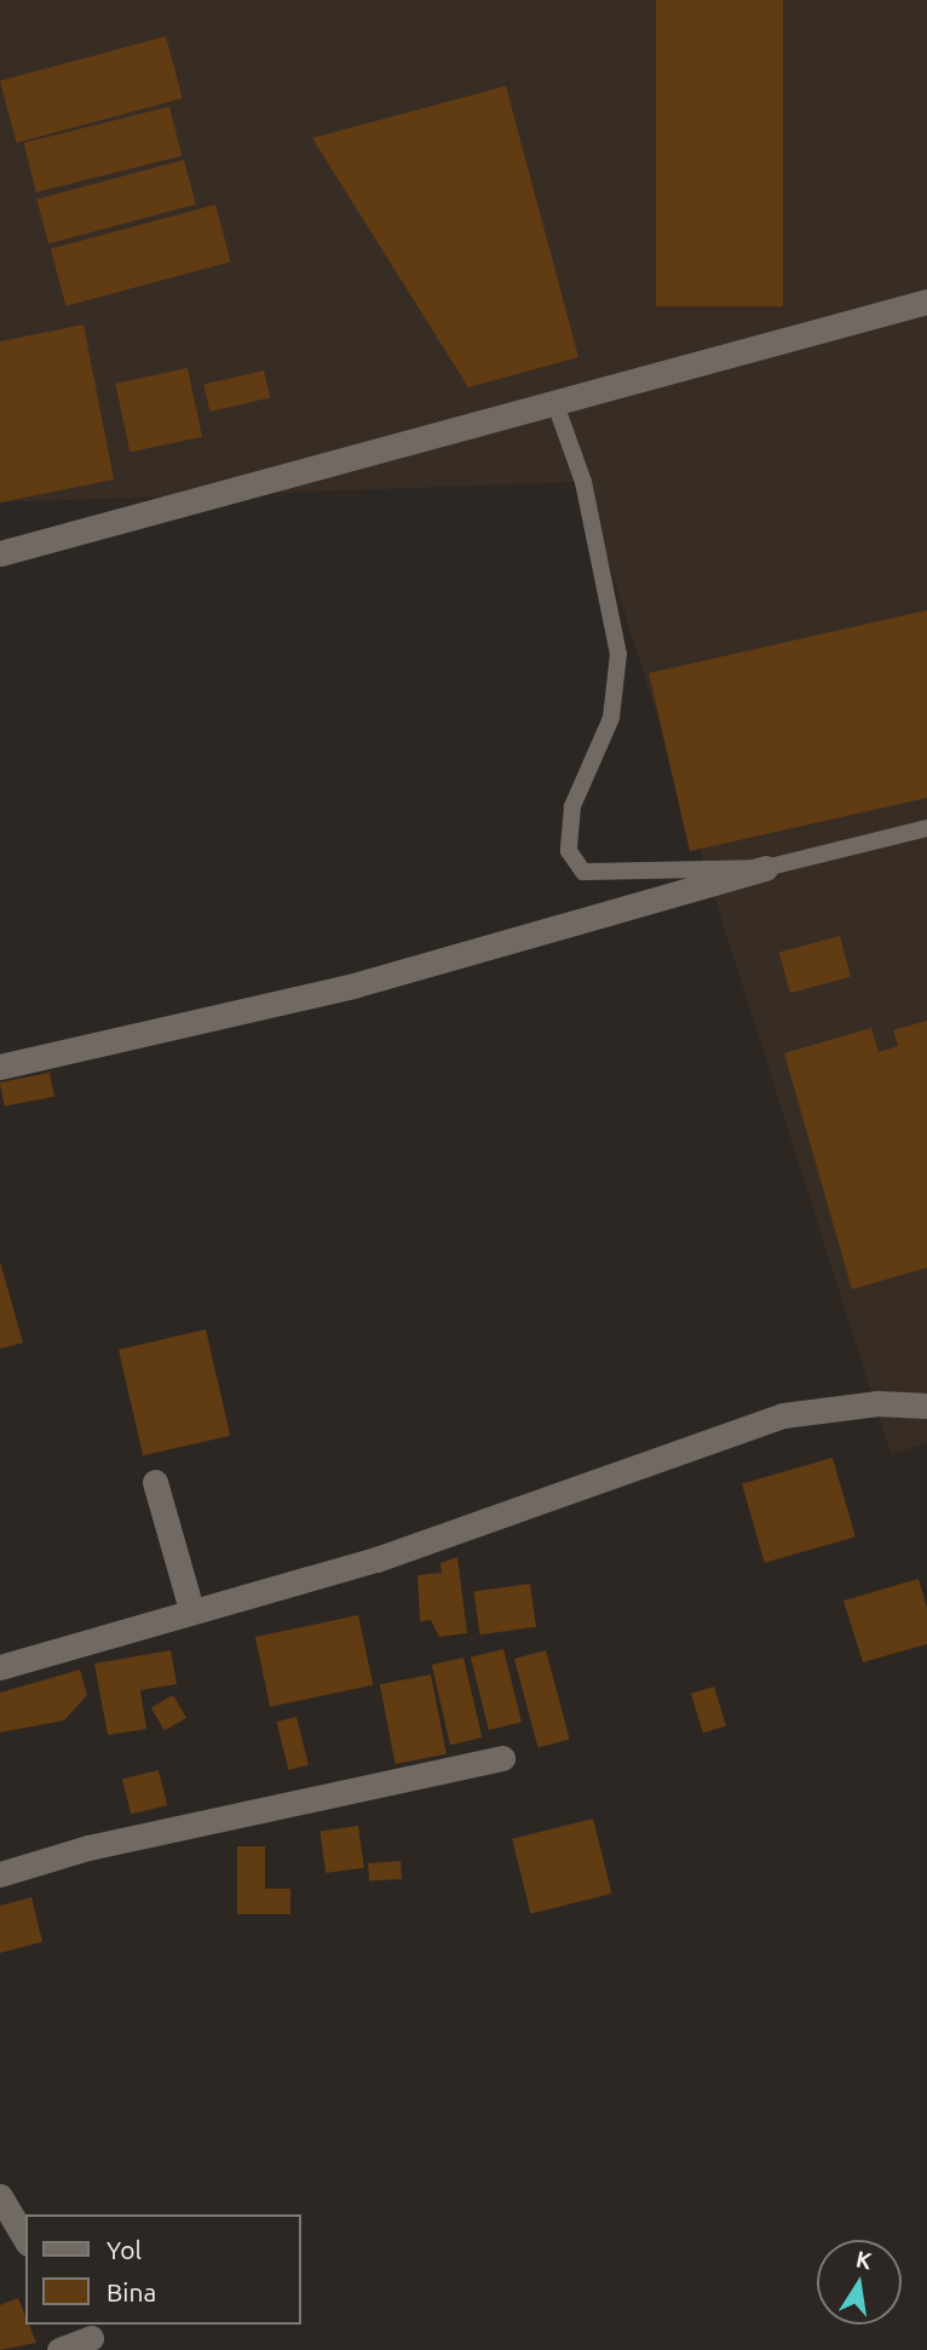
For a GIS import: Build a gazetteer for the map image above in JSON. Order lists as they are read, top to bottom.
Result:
{
  "legend": ["Yol", "Bina"],
  "north": "top"
}
